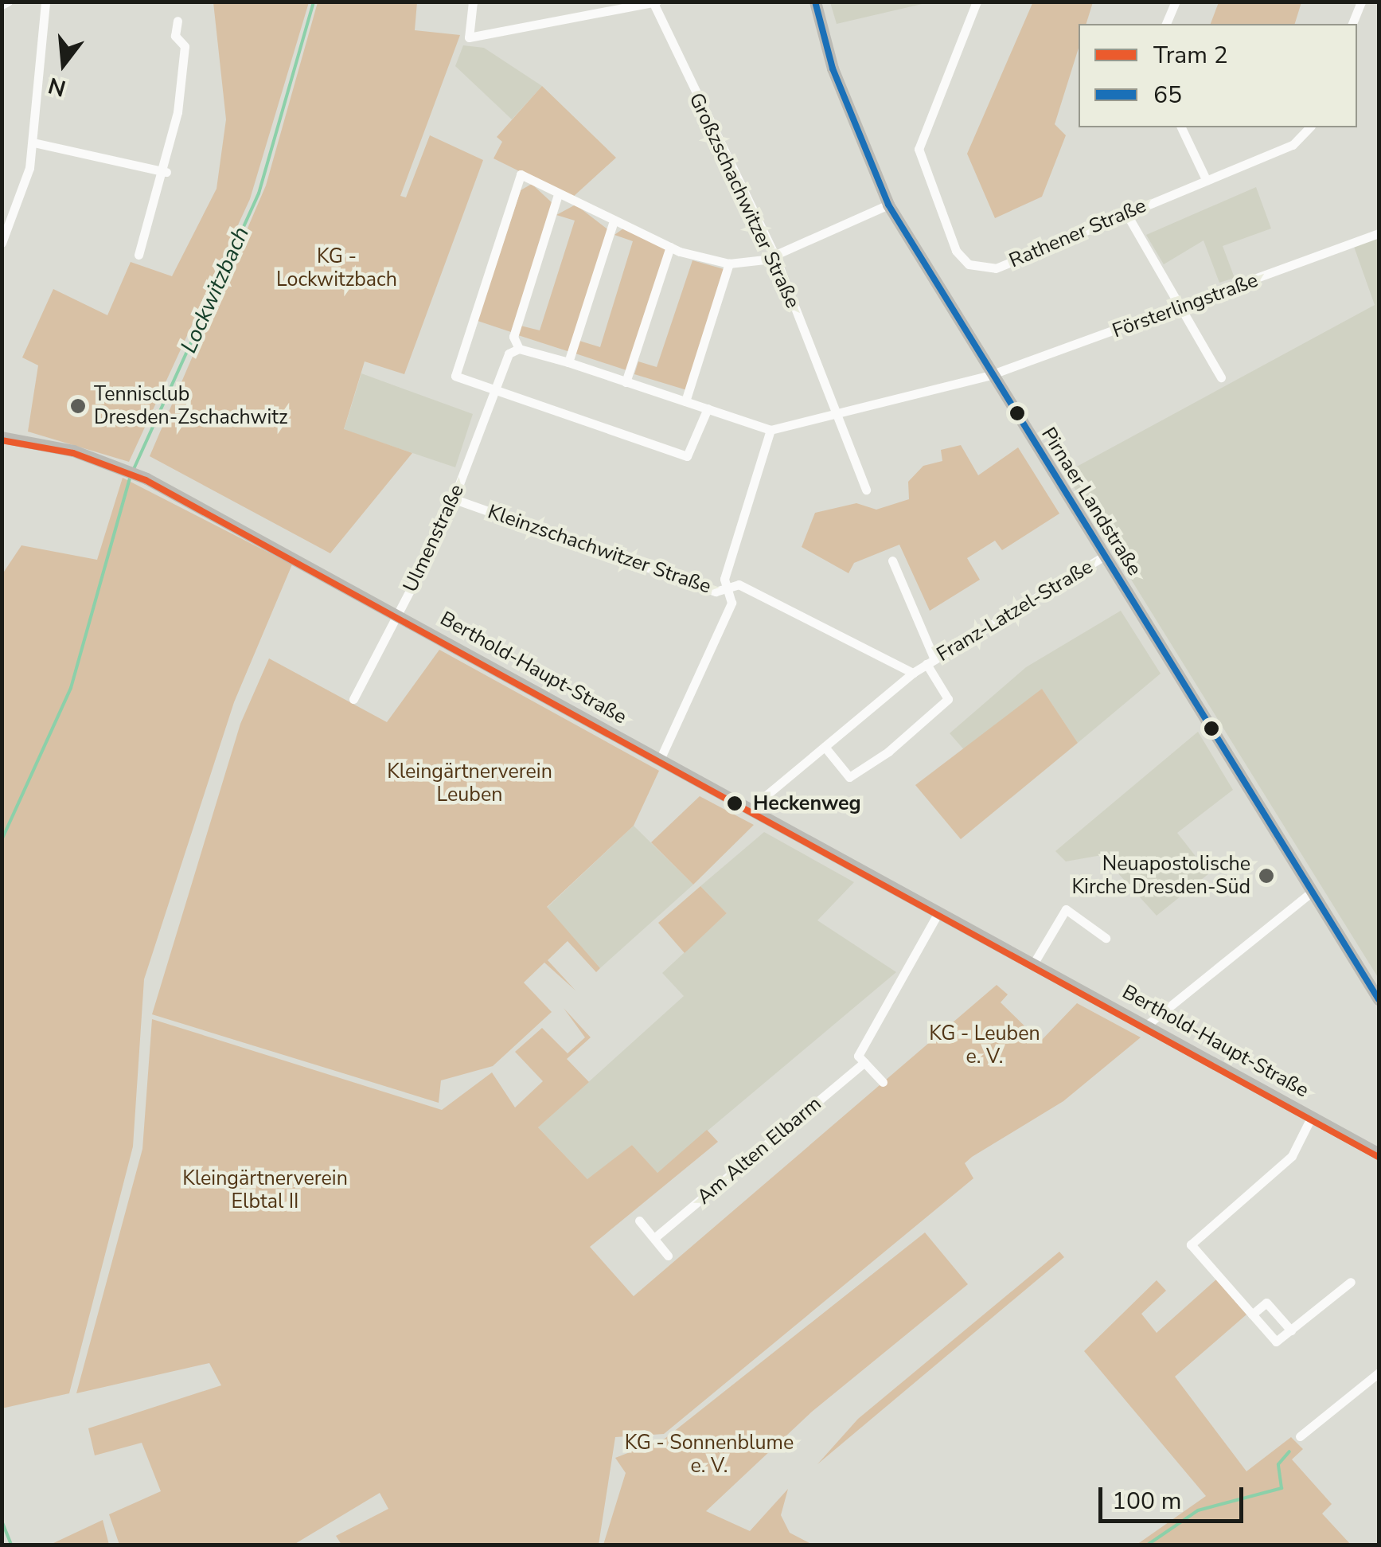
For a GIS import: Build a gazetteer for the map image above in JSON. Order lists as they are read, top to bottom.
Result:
{
  "streets": {
    "street": [
      "Großzschachwitzer Straße",
      "Rathener Straße",
      "Försterlingstraße",
      "Pirnaer Landstraße",
      "Ulmenstraße",
      "Kleinzschachwitzer Straße",
      "Franz-Latzel-Straße",
      "Berthold-Haupt-Straße",
      "Am Alten Elbarm"
    ]
  },
  "crossings": [
    ["Großzschachwitzer Straße", "Försterlingstraße"],
    ["Försterlingstraße", "Pirnaer Landstraße"],
    ["Pirnaer Landstraße", "Franz-Latzel-Straße"],
    ["Ulmenstraße", "Kleinzschachwitzer Straße"],
    ["Ulmenstraße", "Berthold-Haupt-Straße"],
    ["Kleinzschachwitzer Straße", "Franz-Latzel-Straße"],
    ["Franz-Latzel-Straße", "Berthold-Haupt-Straße"]
  ],
  "water": ["Lockwitzbach"],
  "parks": [
    "KG - Lockwitzbach",
    "Kleingärtnerverein Leuben",
    "KG - Leuben e. V.",
    "Kleingärtnerverein Elbtal II",
    "KG - Sonnenblume e. V."
  ],
  "places": ["Tennisclub Dresden-Zschachwitz", "Heckenweg", "Neuapostolische Kirche Dresden-Süd"],
  "lines": ["transit line 65", "tram line 2"],
  "legend": ["Tram 2", "65"],
  "scale_bar": "100 m",
  "north": "bottom"
}
